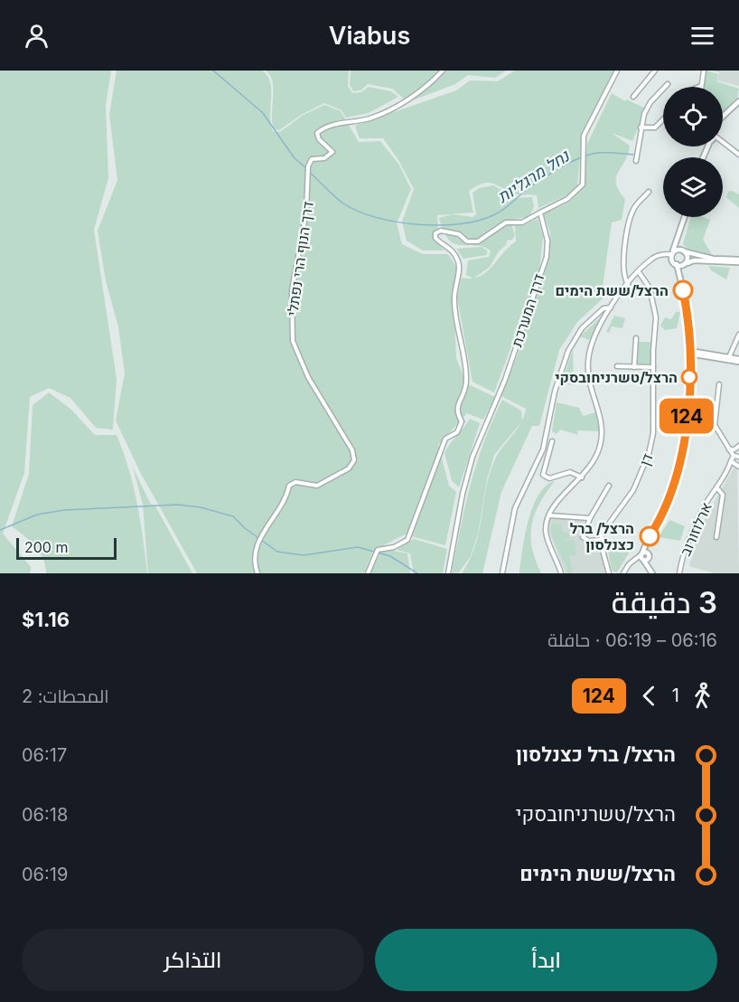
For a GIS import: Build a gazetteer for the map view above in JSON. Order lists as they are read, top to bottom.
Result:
{
  "streets": {
    "street": [
      "דרך הנוף הרי נפתלי",
      "דרך המערכת",
      "דן",
      "ארלוזורוב"
    ]
  },
  "water": ["נחל מרגליות"],
  "places": ["הרצל/ששת הימים", "הרצל/טשרניחובסקי", "הרצל/ ברל כצנלסון"],
  "lines": ["bus line 124"],
  "scale_bar": "200 m",
  "page": {
    "header": "Viabus",
    "on_map": "124",
    "scale": "200 m",
    "heading": ["3 دقيقة", "06:16 – 06:19 · حافلة", "$1.16"],
    "legs": ["1", "124", "المحطات: 2"],
    "list": [
      {
        "name": "הרצל/ ברל כצנלסון",
        "value": "06:17"
      },
      {
        "name": "הרצל/טשרניחובסקי",
        "value": "06:18"
      },
      {
        "name": "הרצל/ששת הימים",
        "value": "06:19"
      }
    ],
    "buttons": ["ابدأ", "التذاكر"]
  }
}
